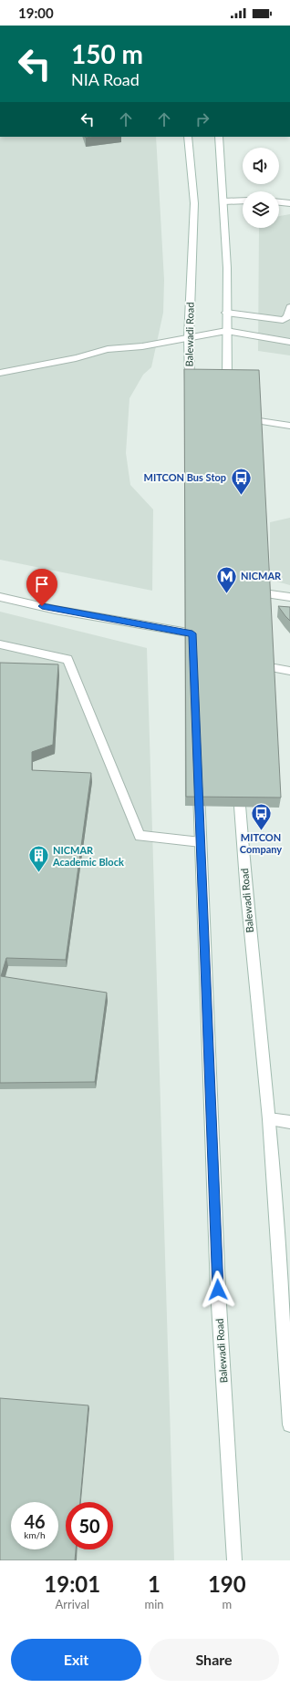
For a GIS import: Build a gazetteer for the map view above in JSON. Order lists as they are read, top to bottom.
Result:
{
  "streets": {
    "main road": ["Balewadi Road"]
  },
  "places": {
    "bus stop": ["MITCON Bus Stop", "MITCON Company"],
    "metro station": ["NICMAR"],
    "building": ["NICMAR Academic Block"]
  },
  "page": {
    "status": "19:00",
    "turn": ["150 m", "NIA Road"],
    "speed": "46 km/h",
    "limit": "50",
    "eta": [
      "19:01",
      "Arrival",
      "1",
      "min",
      "190",
      "m"
    ],
    "buttons": ["Exit", "Share"]
  }
}
